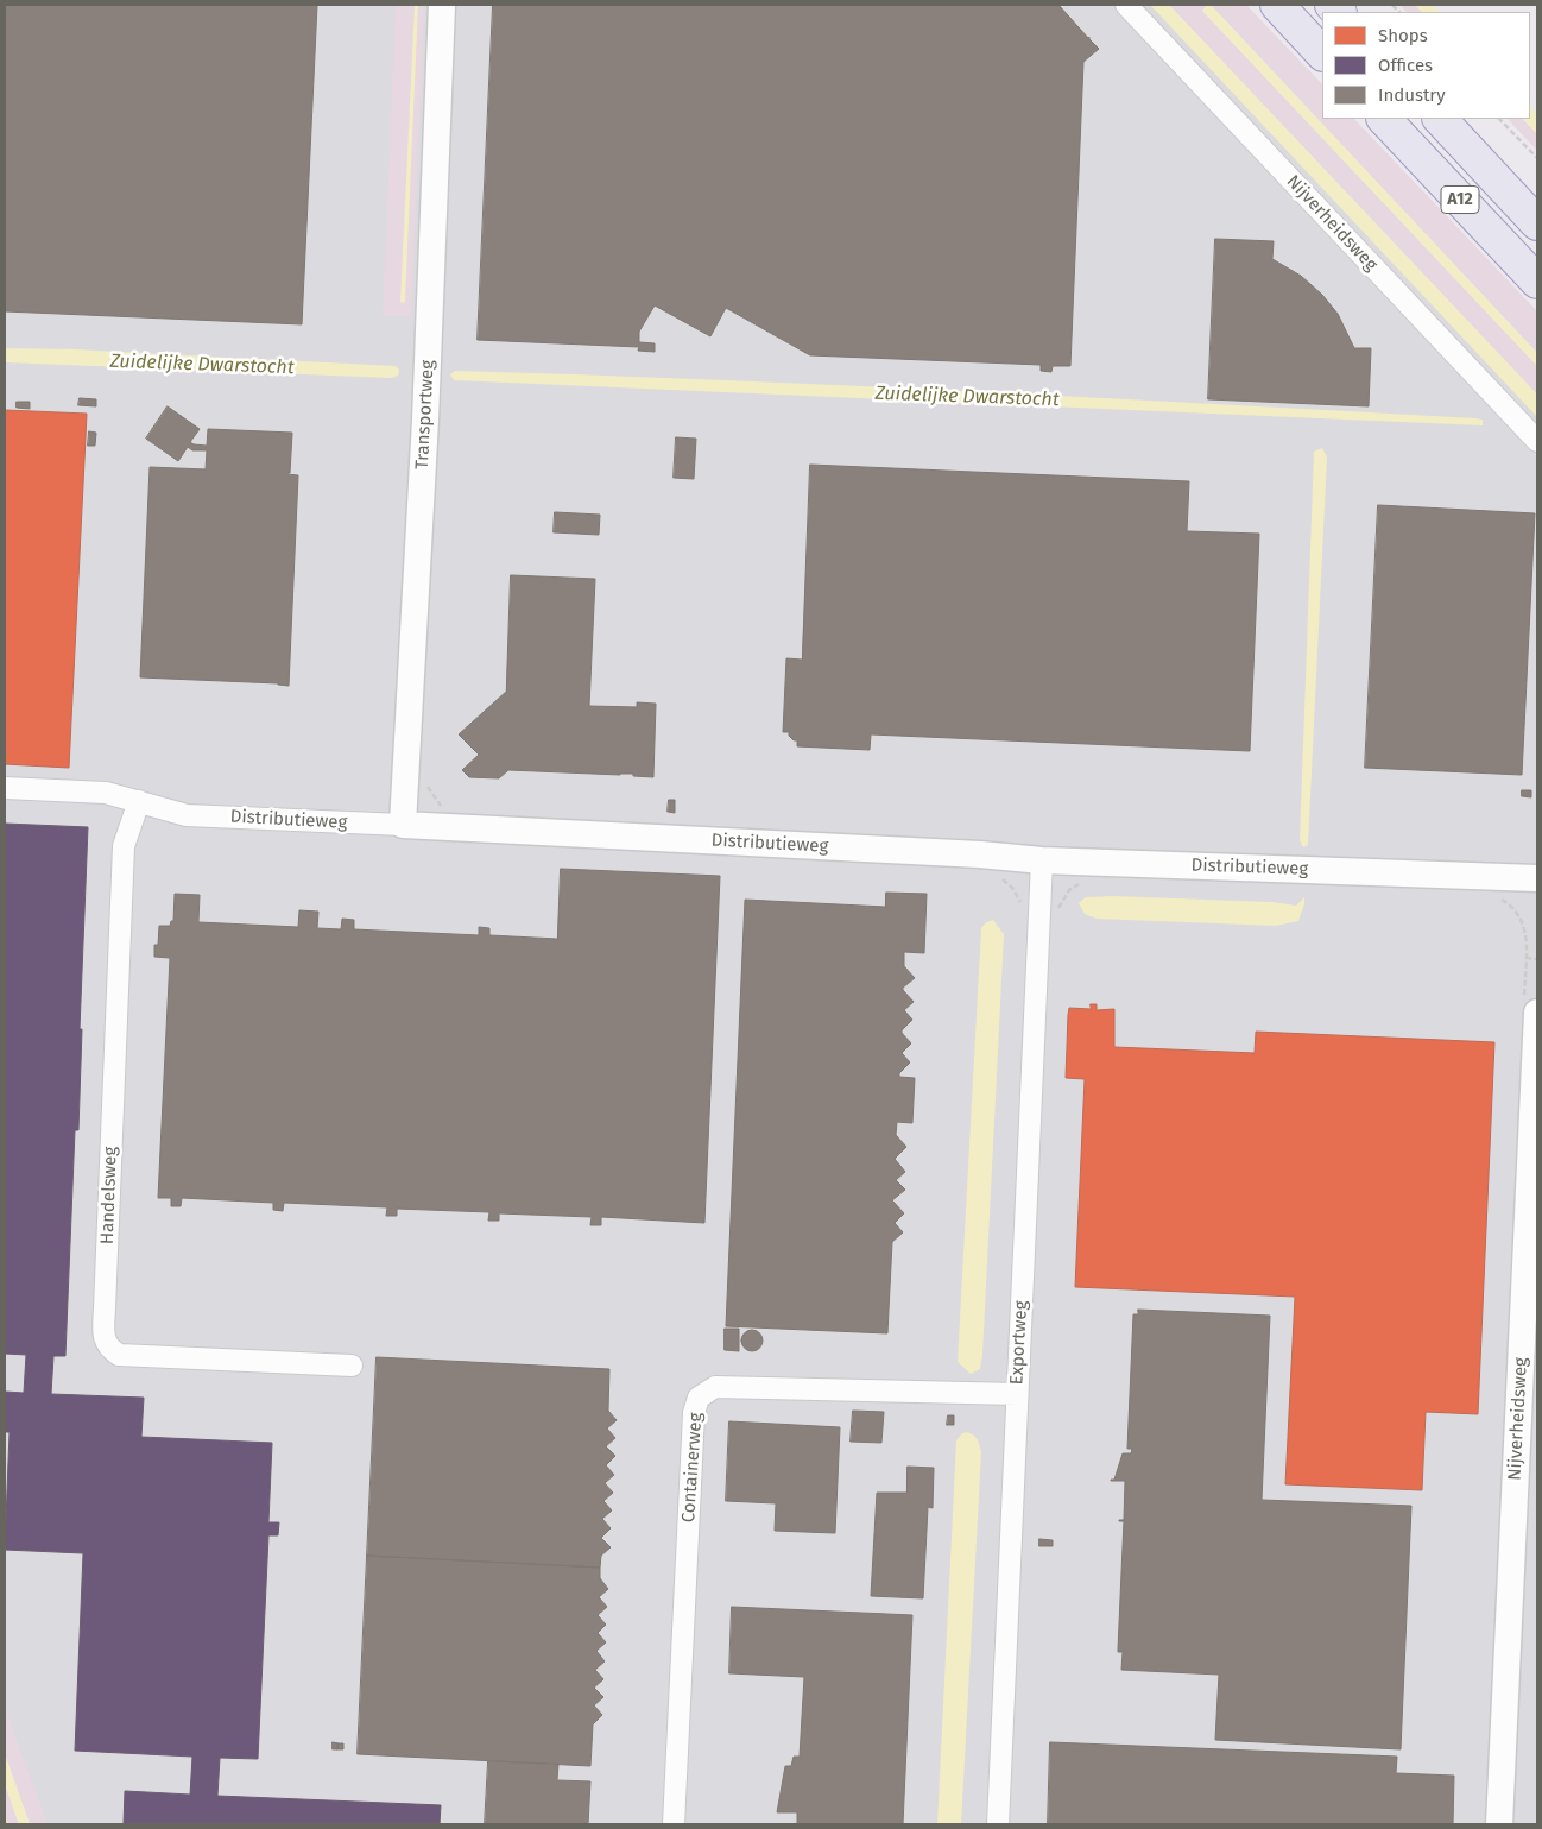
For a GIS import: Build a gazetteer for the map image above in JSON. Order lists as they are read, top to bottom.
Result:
{
  "streets": {
    "highway": ["A12"],
    "street": [
      "Nijverheidsweg",
      "Transportweg",
      "Distributieweg",
      "Handelsweg",
      "Exportweg",
      "Containerweg"
    ]
  },
  "crossings": [
    ["Transportweg", "Distributieweg"],
    ["Distributieweg", "Handelsweg"],
    ["Distributieweg", "Exportweg"],
    ["Exportweg", "Containerweg"]
  ],
  "water": ["Zuidelijke Dwarstocht"],
  "legend": ["Shops", "Offices", "Industry"]
}
